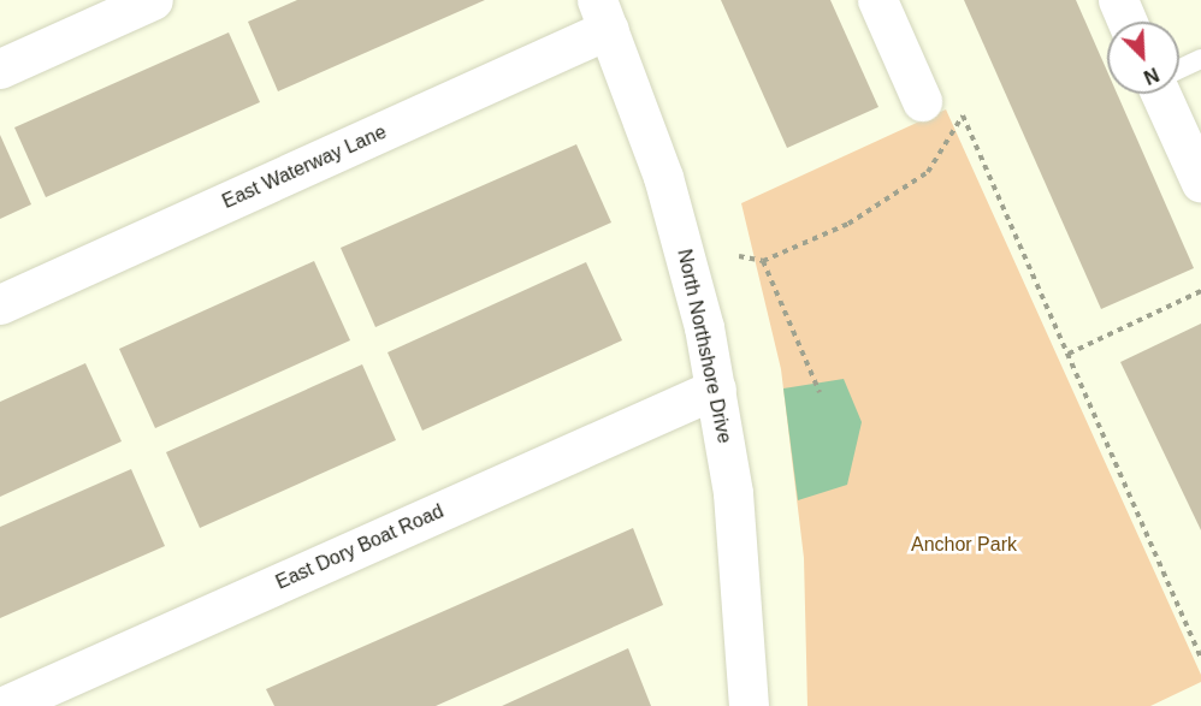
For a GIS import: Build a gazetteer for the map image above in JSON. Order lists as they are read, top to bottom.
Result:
{
  "streets": {
    "street": ["East Waterway Lane", "North Northshore Drive", "East Dory Boat Road"]
  },
  "crossings": [
    ["East Waterway Lane", "North Northshore Drive"],
    ["North Northshore Drive", "East Dory Boat Road"]
  ],
  "parks": ["Anchor Park"],
  "north": "bottom right"
}
